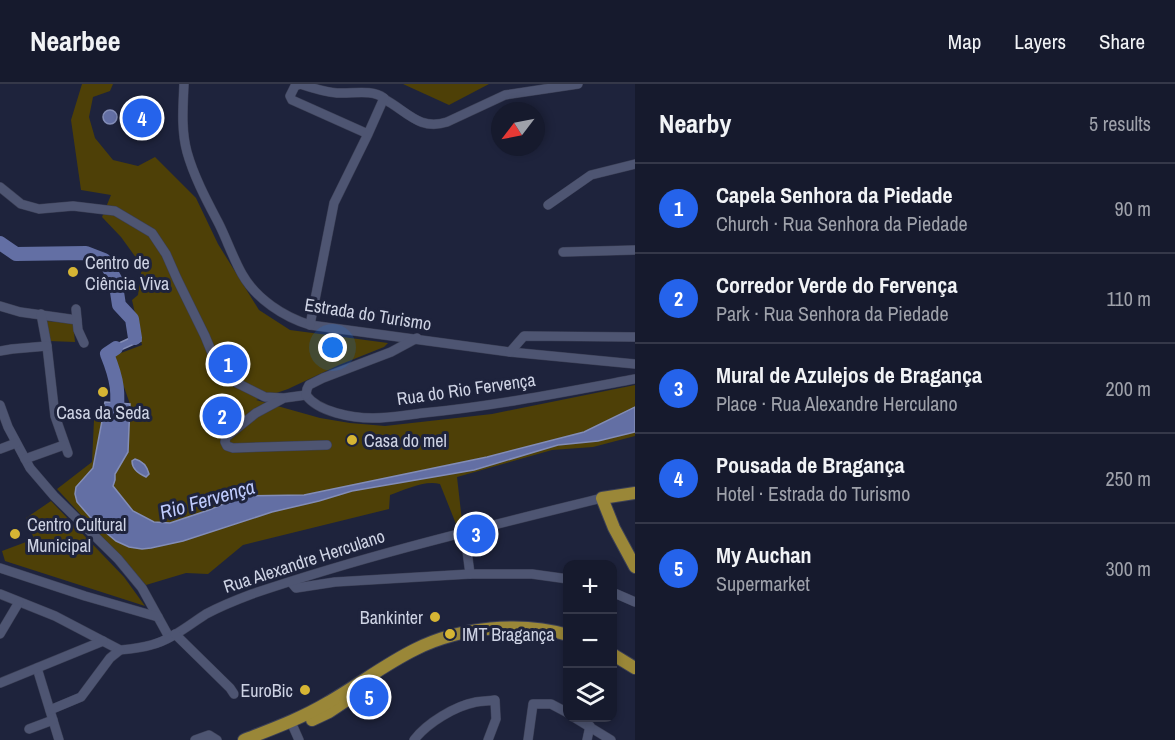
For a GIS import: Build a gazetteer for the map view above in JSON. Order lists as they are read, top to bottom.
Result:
{
  "streets": {
    "main road": ["Rua Alexandre Herculano"],
    "street": ["Estrada do Turismo", "Rua do Rio Fervença"]
  },
  "water": ["Rio Fervença"],
  "places": [
    "Centro de Ciência Viva",
    "Casa da Seda",
    "Casa do mel",
    "Centro Cultural Municipal",
    "Bankinter",
    "IMT Bragança",
    "EuroBic"
  ],
  "north": "bottom left",
  "page": {
    "header": "Nearbee",
    "nav": ["Map", "Layers", "Share"],
    "heading": ["Nearby", "5 results"],
    "pins": [
      "4",
      "1",
      "2",
      "3",
      "5"
    ],
    "list": [
      {
        "mark": "1",
        "name": "Capela Senhora da Piedade",
        "note": "Church · Rua Senhora da Piedade",
        "value": "90 m"
      },
      {
        "mark": "2",
        "name": "Corredor Verde do Fervença",
        "note": "Park · Rua Senhora da Piedade",
        "value": "110 m"
      },
      {
        "mark": "3",
        "name": "Mural de Azulejos de Bragança",
        "note": "Place · Rua Alexandre Herculano",
        "value": "200 m"
      },
      {
        "mark": "4",
        "name": "Pousada de Bragança",
        "note": "Hotel · Estrada do Turismo",
        "value": "250 m"
      },
      {
        "mark": "5",
        "name": "My Auchan",
        "note": "Supermarket",
        "value": "300 m"
      }
    ],
    "map_buttons": ["+", "−"]
  }
}
